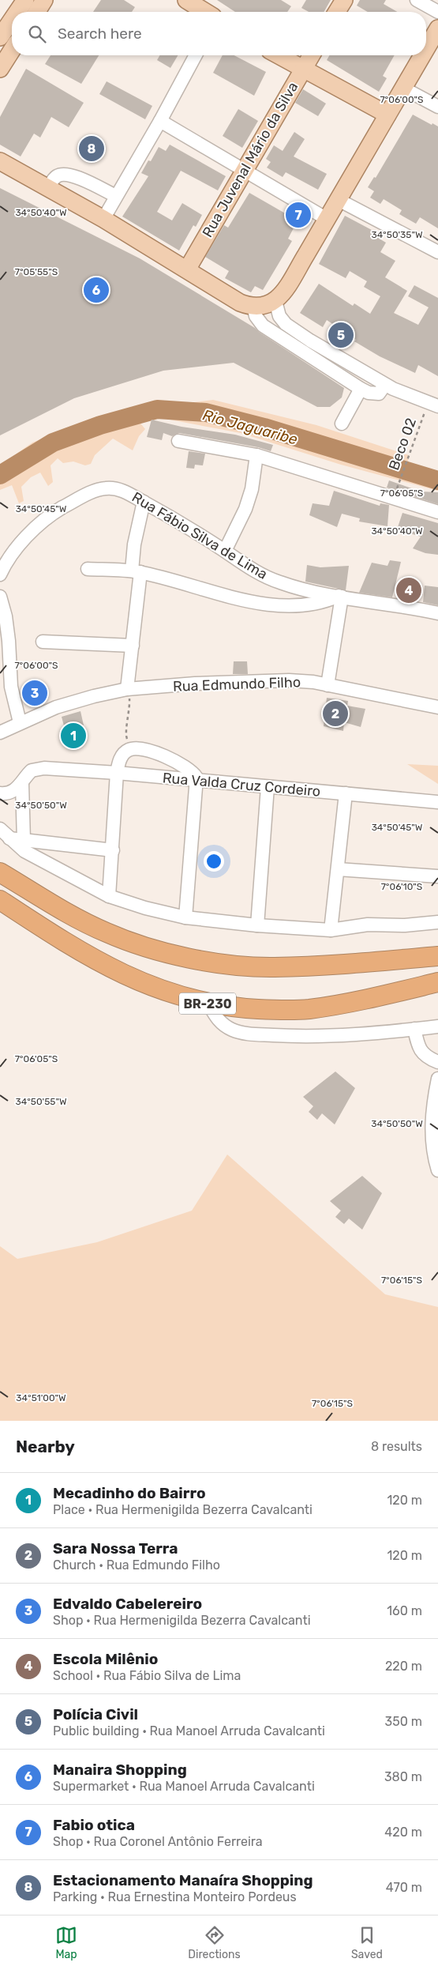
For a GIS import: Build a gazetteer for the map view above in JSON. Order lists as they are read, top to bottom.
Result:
{
  "streets": {
    "highway": ["BR-230"],
    "main road": ["Rua Juvenal Mário da Silva"],
    "street": ["Rua Fábio Silva de Lima", "Rua Edmundo Filho", "Rua Valda Cruz Cordeiro"],
    "path": ["Beco 02"]
  },
  "water": ["Rio Jaguaribe"],
  "page": {
    "search": "Search here",
    "pins": [
      "8",
      "7",
      "6",
      "5",
      "4",
      "3",
      "2",
      "1"
    ],
    "heading": ["Nearby", "8 results"],
    "list": [
      {
        "mark": "1",
        "name": "Mecadinho do Bairro",
        "note": "Place · Rua Hermenigilda Bezerra Cavalcanti",
        "value": "120 m"
      },
      {
        "mark": "2",
        "name": "Sara Nossa Terra",
        "note": "Church · Rua Edmundo Filho",
        "value": "120 m"
      },
      {
        "mark": "3",
        "name": "Edvaldo Cabelereiro",
        "note": "Shop · Rua Hermenigilda Bezerra Cavalcanti",
        "value": "160 m"
      },
      {
        "mark": "4",
        "name": "Escola Milênio",
        "note": "School · Rua Fábio Silva de Lima",
        "value": "220 m"
      },
      {
        "mark": "5",
        "name": "Polícia Civil",
        "note": "Public building · Rua Manoel Arruda Cavalcanti",
        "value": "350 m"
      },
      {
        "mark": "6",
        "name": "Manaira Shopping",
        "note": "Supermarket · Rua Manoel Arruda Cavalcanti",
        "value": "380 m"
      },
      {
        "mark": "7",
        "name": "Fabio otica",
        "note": "Shop · Rua Coronel Antônio Ferreira",
        "value": "420 m"
      },
      {
        "mark": "8",
        "name": "Estacionamento Manaíra Shopping",
        "note": "Parking · Rua Ernestina Monteiro Pordeus",
        "value": "470 m"
      }
    ],
    "nav": ["Map", "Directions", "Saved"]
  },
  "coordinates": [
    "7°06'00\"S",
    "34°50'40\"W",
    "34°50'35\"W",
    "7°05'55\"S",
    "7°06'05\"S",
    "34°50'45\"W",
    "34°50'50\"W",
    "7°06'10\"S",
    "34°50'55\"W",
    "7°06'15\"S",
    "34°51'00\"W"
  ]
}
